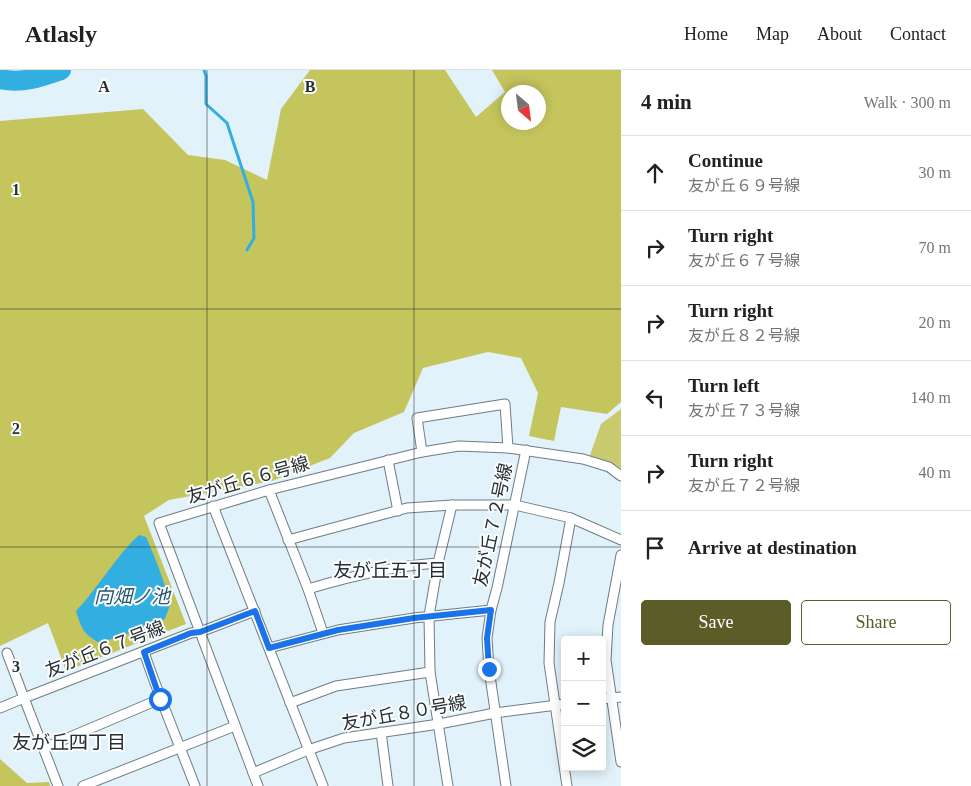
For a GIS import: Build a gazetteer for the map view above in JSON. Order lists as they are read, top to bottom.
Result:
{
  "streets": {
    "street": [
      "友が丘６６号線",
      "友が丘７２号線",
      "友が丘６７号線",
      "友が丘８０号線"
    ]
  },
  "crossings": [
    ["友が丘６６号線", "友が丘７２号線"],
    ["友が丘６６号線", "友が丘６７号線"],
    ["友が丘６６号線", "友が丘８０号線"],
    ["友が丘７２号線", "友が丘８０号線"]
  ],
  "districts": ["友が丘五丁目", "友が丘四丁目"],
  "water": ["向畑ノ池"],
  "north": "bottom right",
  "page": {
    "header": "Atlasly",
    "nav": [
      "Home",
      "Map",
      "About",
      "Contact"
    ],
    "heading": ["4 min", "Walk · 300 m"],
    "list": [
      ["Continue", "友が丘６９号線", "30 m"],
      ["Turn right", "友が丘６７号線", "70 m"],
      ["Turn right", "友が丘８２号線", "20 m"],
      ["Turn left", "友が丘７３号線", "140 m"],
      ["Turn right", "友が丘７２号線", "40 m"],
      "Arrive at destination"
    ],
    "buttons": ["Save", "Share"],
    "map_buttons": ["+", "−"]
  },
  "grid": {
    "columns": ["A", "B"],
    "rows": ["1", "2", "3"]
  }
}
